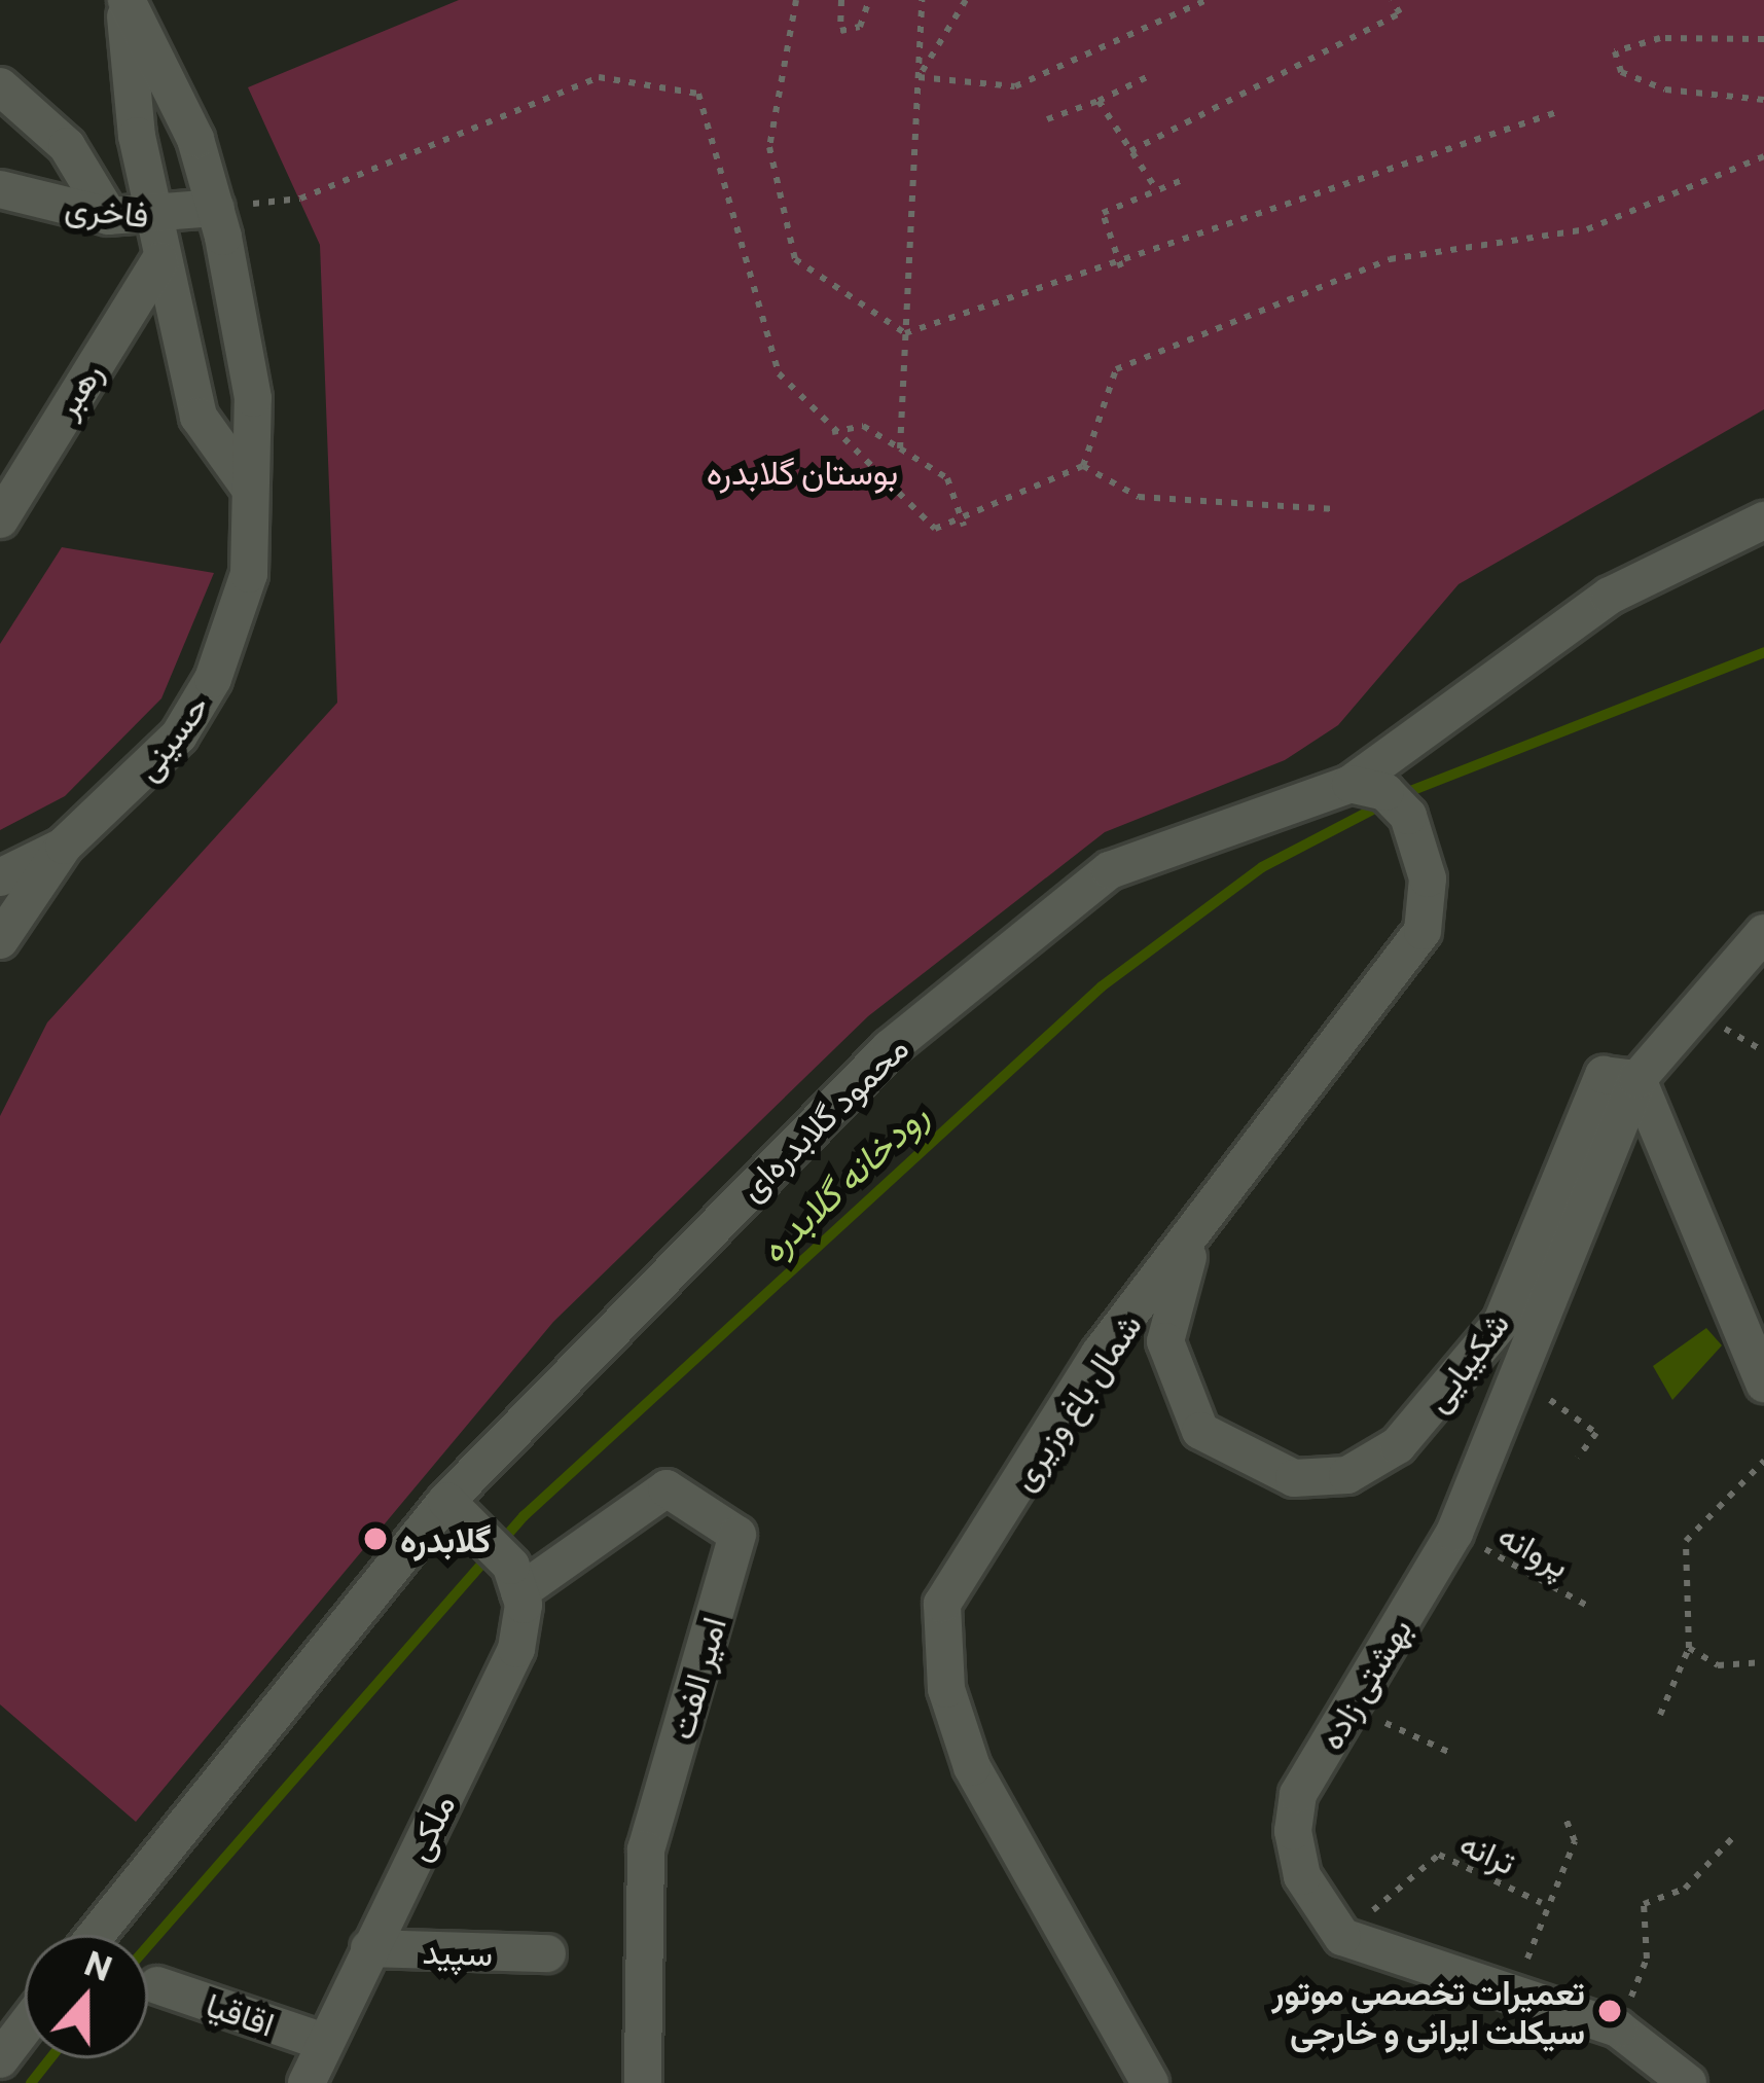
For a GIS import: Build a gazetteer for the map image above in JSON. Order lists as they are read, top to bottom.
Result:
{
  "streets": {
    "street": [
      "فاخری",
      "رهبر",
      "حسینی",
      "محمود گلابدره‌ای",
      "شکیبایی",
      "شمال باغ وزیری",
      "امیر الفت",
      "بهشتی زاده",
      "ملکی",
      "سپید",
      "اقاقیا"
    ],
    "path": ["پروانه", "ترانه"]
  },
  "crossings": [
    ["فاخری", "حسینی"],
    ["محمود گلابدره‌ای", "شمال باغ وزیری"],
    ["شکیبایی", "شمال باغ وزیری"],
    ["شکیبایی", "بهشتی زاده"],
    ["پروانه", "بهشتی زاده"],
    ["امیر الفت", "ملکی"],
    ["بهشتی زاده", "ترانه"],
    ["ملکی", "سپید"],
    ["ملکی", "اقاقیا"]
  ],
  "water": ["رودخانه گلابدره"],
  "parks": ["بوستان گلابدره"],
  "places": ["گلابدره", "تعمیرات تخصصی موتور سیکلت ایرانی و خارجی"],
  "north": "top"
}
